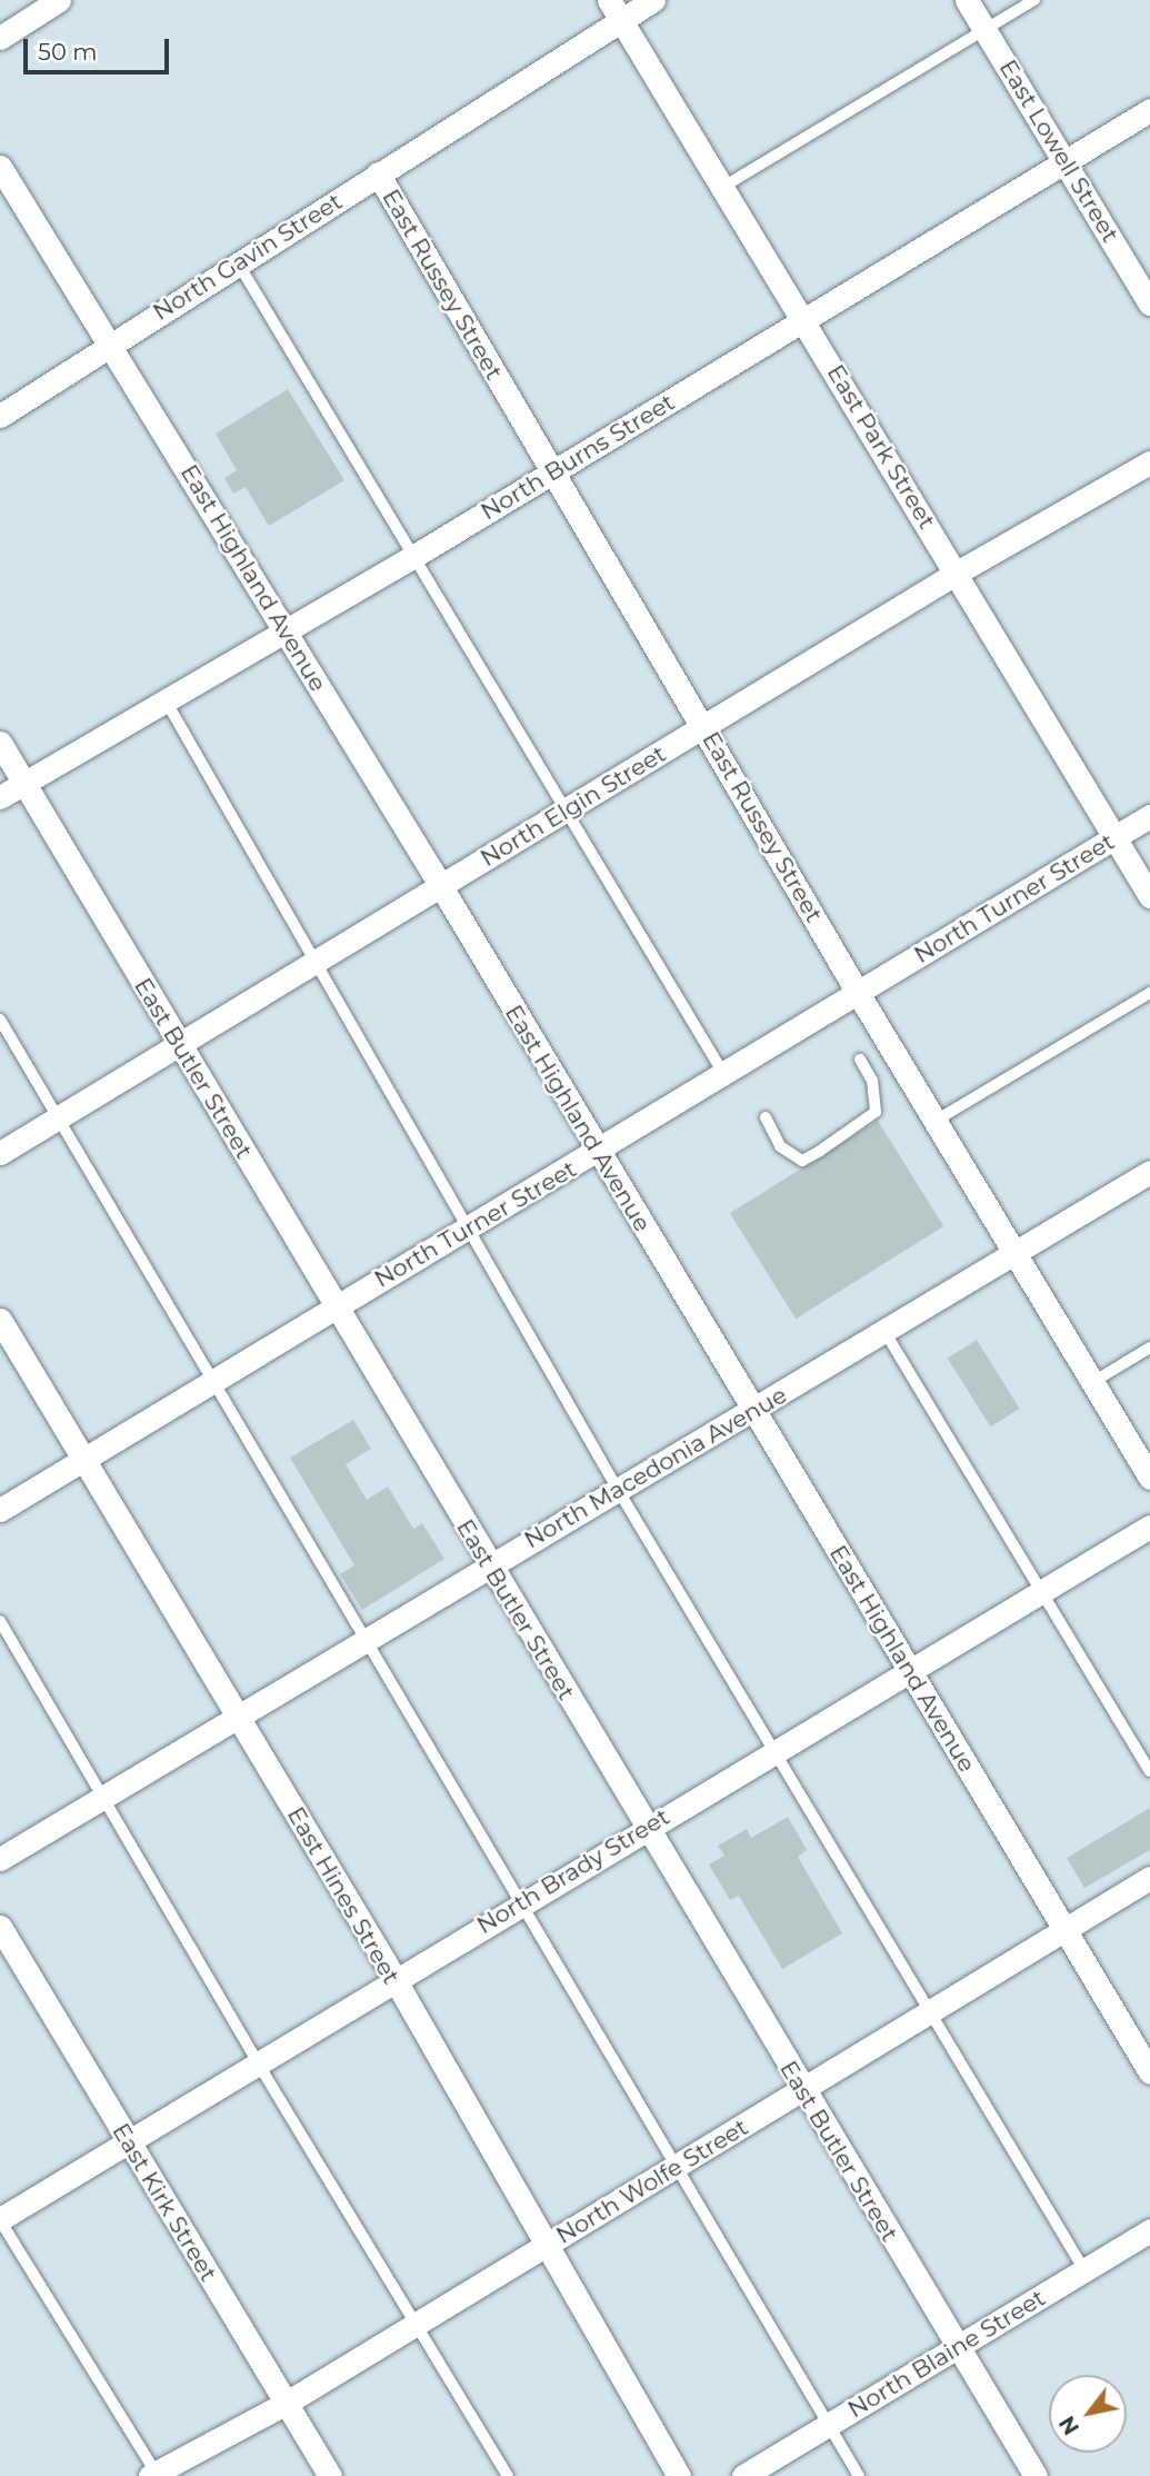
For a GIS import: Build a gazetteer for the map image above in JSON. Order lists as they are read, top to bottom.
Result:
{
  "streets": {
    "street": [
      "East Lowell Street",
      "North Gavin Street",
      "East Russey Street",
      "East Park Street",
      "North Burns Street",
      "East Highland Avenue",
      "North Elgin Street",
      "North Turner Street",
      "East Butler Street",
      "North Macedonia Avenue",
      "North Brady Street",
      "East Hines Street",
      "North Wolfe Street",
      "East Kirk Street",
      "North Blaine Street"
    ]
  },
  "crossings": [
    ["East Lowell Street", "North Burns Street"],
    ["North Gavin Street", "East Russey Street"],
    ["North Gavin Street", "East Park Street"],
    ["North Gavin Street", "East Highland Avenue"],
    ["East Russey Street", "North Burns Street"],
    ["East Russey Street", "North Elgin Street"],
    ["East Russey Street", "North Turner Street"],
    ["East Russey Street", "North Macedonia Avenue"],
    ["East Park Street", "North Burns Street"],
    ["East Park Street", "North Elgin Street"],
    ["East Park Street", "North Turner Street"],
    ["North Burns Street", "East Highland Avenue"],
    ["North Burns Street", "East Butler Street"],
    ["East Highland Avenue", "North Elgin Street"],
    ["East Highland Avenue", "North Turner Street"],
    ["East Highland Avenue", "North Macedonia Avenue"],
    ["East Highland Avenue", "North Brady Street"],
    ["East Highland Avenue", "North Wolfe Street"],
    ["North Elgin Street", "East Butler Street"],
    ["North Turner Street", "East Butler Street"],
    ["North Turner Street", "East Hines Street"],
    ["East Butler Street", "North Macedonia Avenue"],
    ["East Butler Street", "North Brady Street"],
    ["East Butler Street", "North Wolfe Street"],
    ["East Butler Street", "North Blaine Street"],
    ["North Macedonia Avenue", "East Hines Street"],
    ["North Brady Street", "East Hines Street"],
    ["North Brady Street", "East Kirk Street"],
    ["East Hines Street", "North Wolfe Street"],
    ["North Wolfe Street", "East Kirk Street"]
  ],
  "scale_bar": "50 m",
  "north": "bottom left"
}
